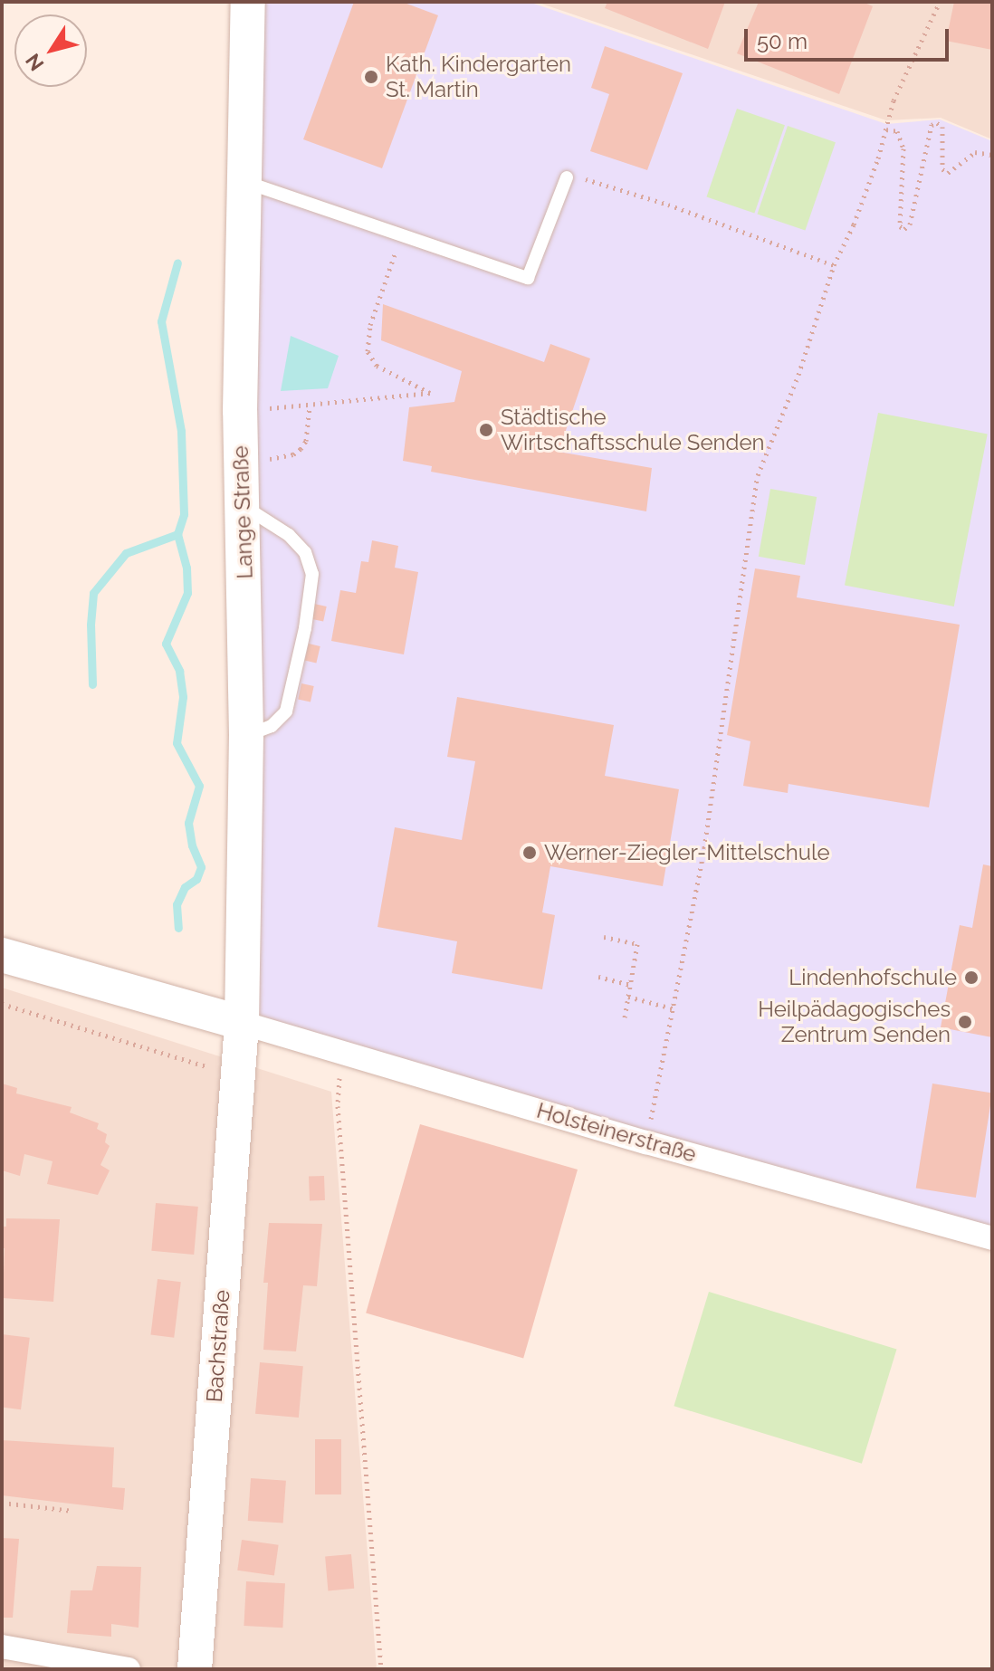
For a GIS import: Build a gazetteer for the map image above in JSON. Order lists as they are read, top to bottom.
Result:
{
  "streets": {
    "street": ["Lange Straße", "Holsteinerstraße", "Bachstraße"]
  },
  "crossings": [
    ["Lange Straße", "Holsteinerstraße"],
    ["Lange Straße", "Bachstraße"],
    ["Holsteinerstraße", "Bachstraße"]
  ],
  "places": [
    "Kath. Kindergarten St. Martin",
    "Städtische Wirtschaftsschule Senden",
    "Werner-Ziegler-Mittelschule",
    "Lindenhofschule",
    "Heilpädagogisches Zentrum Senden"
  ],
  "scale_bar": "50 m",
  "north": "bottom left"
}
